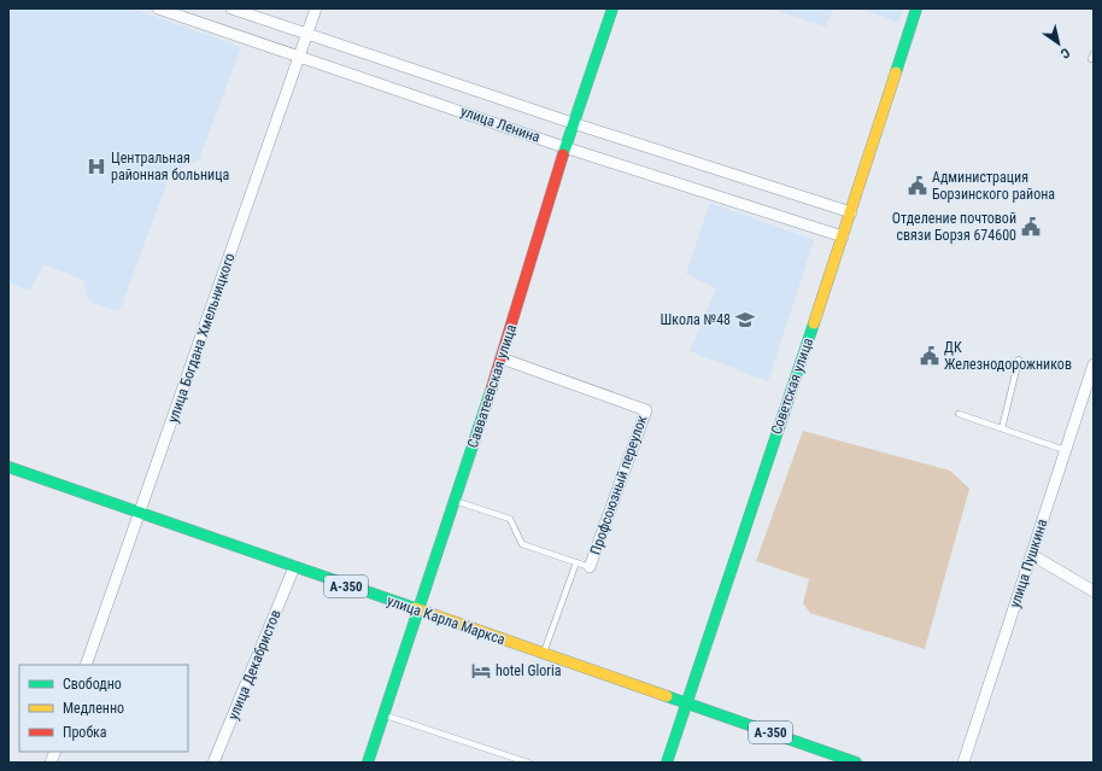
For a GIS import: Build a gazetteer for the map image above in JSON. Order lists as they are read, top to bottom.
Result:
{
  "streets": {
    "main road": [
      "Савватеевская улица",
      "Советская улица",
      "А-350",
      "улица Карла Маркса"
    ],
    "street": [
      "улица Ленина",
      "улица Богдана Хмельницкого",
      "Профсоюзный переулок",
      "улица Пушкина",
      "улица Декабристов"
    ]
  },
  "crossings": [
    ["улица Ленина", "улица Богдана Хмельницкого"],
    ["улица Ленина", "Савватеевская улица"],
    ["улица Ленина", "Советская улица"],
    ["улица Богдана Хмельницкого", "улица Карла Маркса"],
    ["Савватеевская улица", "Профсоюзный переулок"],
    ["Савватеевская улица", "улица Карла Маркса"],
    ["Советская улица", "улица Карла Маркса"],
    ["улица Карла Маркса", "улица Декабристов"]
  ],
  "places": {
    "hospital": ["Центральная районная больница"],
    "public building": ["Администрация Борзинского района", "Отделение почтовой связи Борзя 674600", "ДК Железнодорожников"],
    "school or university": ["Школа №48"],
    "hotel": ["hotel Gloria"]
  },
  "legend": ["Свободно", "Медленно", "Пробка"],
  "north": "bottom right"
}
